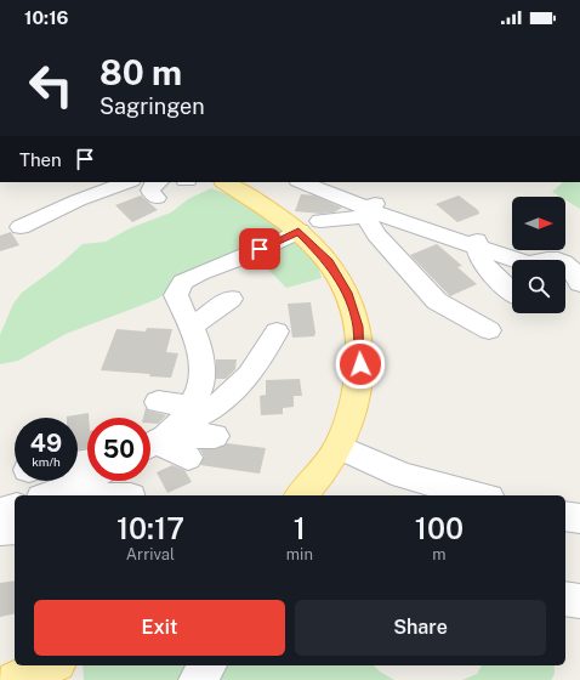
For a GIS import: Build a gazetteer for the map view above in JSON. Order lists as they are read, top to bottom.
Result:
{
  "north": "right",
  "page": {
    "status": "10:16",
    "turn": ["80 m", "Sagringen"],
    "then": "Then",
    "speed": "49 km/h",
    "limit": "50",
    "eta": [
      "10:17",
      "Arrival",
      "1",
      "min",
      "100",
      "m"
    ],
    "buttons": ["Exit", "Share"]
  }
}
